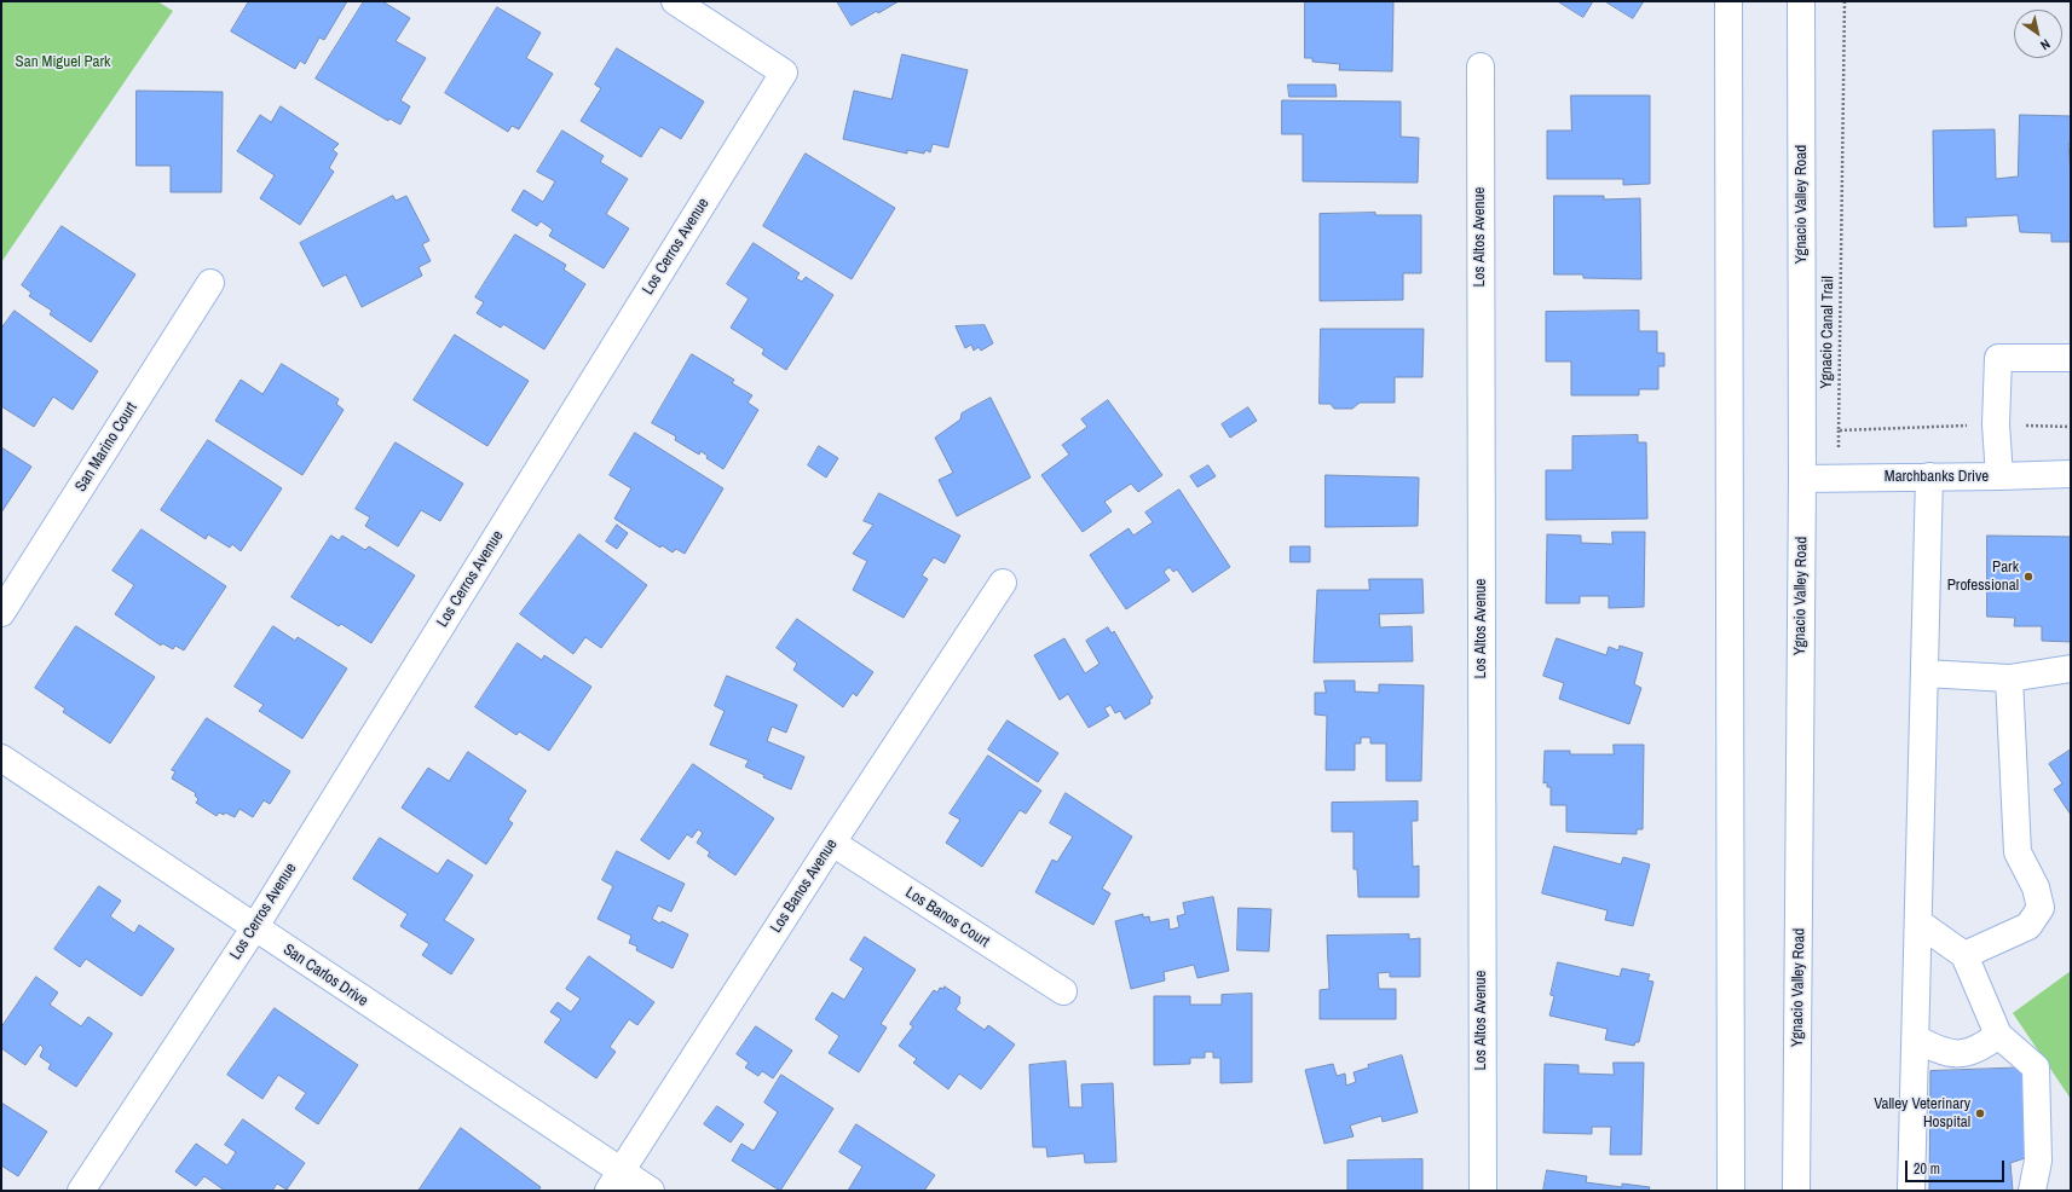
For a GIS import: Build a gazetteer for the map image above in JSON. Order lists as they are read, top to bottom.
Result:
{
  "streets": {
    "main road": [
      "Ygnacio Valley Road",
      "Los Altos Avenue",
      "Los Cerros Avenue",
      "San Marino Court",
      "Marchbanks Drive",
      "Los Banos Avenue",
      "Los Banos Court",
      "San Carlos Drive"
    ],
    "path": ["Ygnacio Canal Trail"]
  },
  "crossings": [
    ["Ygnacio Valley Road", "Marchbanks Drive"],
    ["Los Cerros Avenue", "San Carlos Drive"],
    ["Los Banos Avenue", "Los Banos Court"],
    ["Los Banos Avenue", "San Carlos Drive"]
  ],
  "parks": ["San Miguel Park"],
  "places": ["Park Professional", "Valley Veterinary Hospital"],
  "scale_bar": "20 m",
  "north": "bottom right"
}
